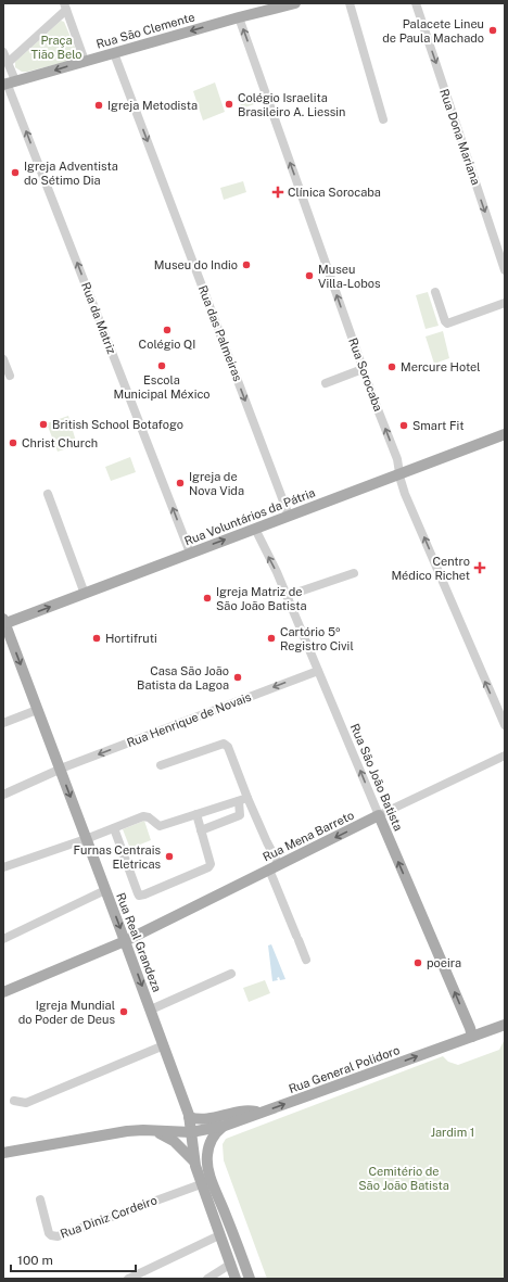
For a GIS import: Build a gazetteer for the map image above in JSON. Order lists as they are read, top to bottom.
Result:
{
  "streets": {
    "main road": [
      "Rua São Clemente",
      "Rua Voluntários da Pátria",
      "Rua São João Batista",
      "Rua Mena Barreto",
      "Rua Real Grandeza",
      "Rua General Polidoro"
    ],
    "street": [
      "Rua Dona Mariana",
      "Rua da Matriz",
      "Rua das Palmeiras",
      "Rua Sorocaba",
      "Rua Henrique de Novais",
      "Rua Diniz Cordeiro"
    ]
  },
  "crossings": [
    ["Rua São Clemente", "Rua da Matriz"],
    ["Rua São Clemente", "Rua das Palmeiras"],
    ["Rua São Clemente", "Rua Sorocaba"],
    ["Rua da Matriz", "Rua Voluntários da Pátria"],
    ["Rua das Palmeiras", "Rua Voluntários da Pátria"],
    ["Rua Sorocaba", "Rua Voluntários da Pátria"],
    ["Rua Voluntários da Pátria", "Rua São João Batista"],
    ["Rua Voluntários da Pátria", "Rua Real Grandeza"],
    ["Rua Henrique de Novais", "Rua São João Batista"],
    ["Rua Henrique de Novais", "Rua Real Grandeza"],
    ["Rua São João Batista", "Rua Mena Barreto"],
    ["Rua São João Batista", "Rua General Polidoro"],
    ["Rua Mena Barreto", "Rua Real Grandeza"],
    ["Rua Real Grandeza", "Rua General Polidoro"],
    ["Rua Real Grandeza", "Rua Diniz Cordeiro"]
  ],
  "one_way": [
    "Rua São Clemente",
    "Rua da Matriz",
    "Rua das Palmeiras",
    "Rua Sorocaba",
    "Rua Henrique de Novais",
    "Rua São João Batista",
    "Rua Real Grandeza",
    "Rua General Polidoro"
  ],
  "parks": ["Praça Tião Belo", "Jardim 1", "Cemitério de São João Batista"],
  "places": {
    "other": [
      "Palacete Lineu de Paula Machado",
      "Colégio Israelita Brasileiro A. Liessin",
      "Igreja Metodista",
      "Igreja Adventista do Sétimo Dia",
      "Museu do Indio",
      "Museu Villa-Lobos",
      "Colégio QI",
      "Escola Municipal México",
      "Mercure Hotel",
      "British School Botafogo",
      "Smart Fit",
      "Christ Church",
      "Igreja de Nova Vida",
      "Igreja Matriz de São João Batista",
      "Hortifruti",
      "Cartório 5º Registro Civil",
      "Casa São João Batista da Lagoa",
      "Furnas Centrais Eletricas",
      "poeira",
      "Igreja Mundial do Poder de Deus"
    ],
    "health": ["Clínica Sorocaba", "Centro Médico Richet"]
  },
  "scale_bar": "100 m"
}
